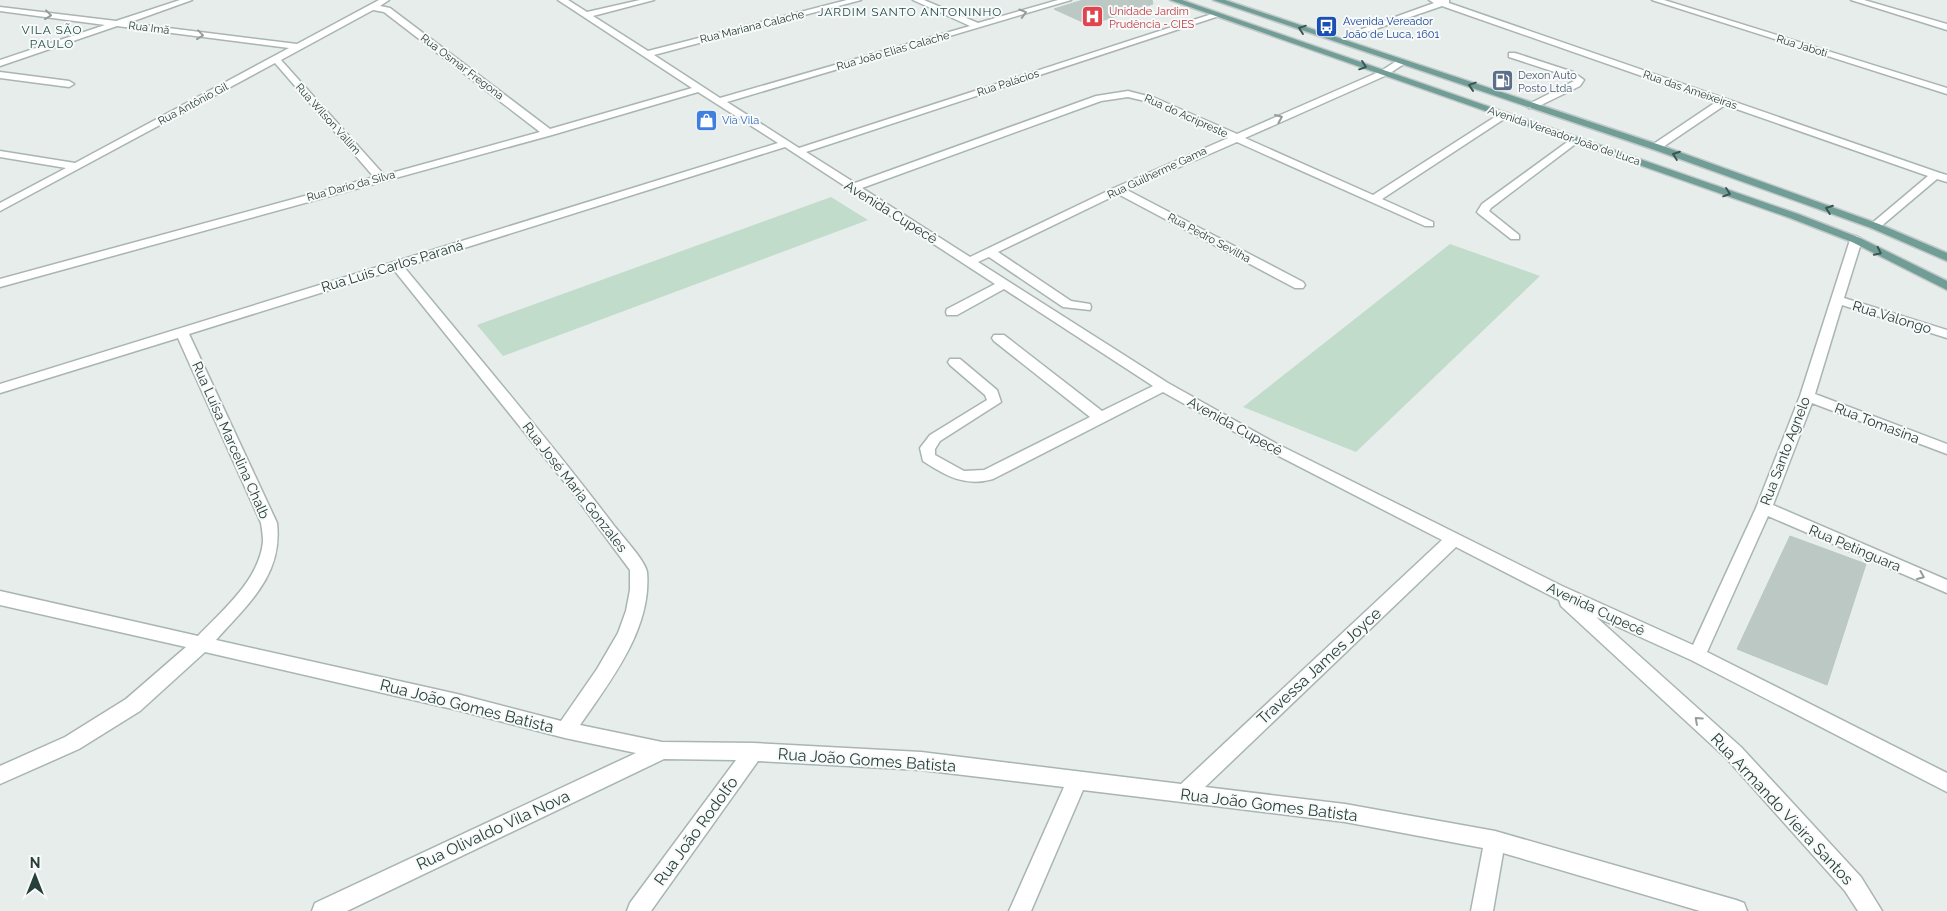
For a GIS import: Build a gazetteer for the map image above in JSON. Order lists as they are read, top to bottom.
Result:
{
  "streets": {
    "main road": ["Avenida Vereador João de Luca"],
    "street": [
      "Rua Mariana Calache",
      "Rua Imã",
      "Rua Jaboti",
      "Rua João Elias Calache",
      "Rua Osmar Fregona",
      "Rua Palácios",
      "Rua das Ameixeiras",
      "Rua Antônio Gil",
      "Rua do Acripreste",
      "Rua Wilson Vallim",
      "Rua Guilherme Gama",
      "Rua Dario da Silva",
      "Avenida Cupecê",
      "Rua Pedro Sevilha",
      "Rua Luis Carlos Paraná",
      "Rua Valongo",
      "Rua Tomasina",
      "Rua Luísa Marcelina Chalb",
      "Rua Santo Agnelo",
      "Rua José Maria Gonzales",
      "Rua Petinguara",
      "Travessa James Joyce",
      "Rua João Gomes Batista",
      "Rua Armando Vieira Santos",
      "Rua Olivaldo Vila Nova",
      "Rua João Rodolfo"
    ]
  },
  "crossings": [
    ["Rua Mariana Calache", "Avenida Cupecê"],
    ["Rua Imã", "Rua Antônio Gil"],
    ["Rua João Elias Calache", "Avenida Cupecê"],
    ["Rua Osmar Fregona", "Rua Antônio Gil"],
    ["Rua Osmar Fregona", "Rua Dario da Silva"],
    ["Rua Palácios", "Avenida Vereador João de Luca"],
    ["Rua Palácios", "Avenida Cupecê"],
    ["Rua Antônio Gil", "Rua Wilson Vallim"],
    ["Rua do Acripreste", "Rua Guilherme Gama"],
    ["Rua do Acripreste", "Avenida Cupecê"],
    ["Rua Wilson Vallim", "Rua Dario da Silva"],
    ["Avenida Vereador João de Luca", "Rua Guilherme Gama"],
    ["Avenida Vereador João de Luca", "Rua Santo Agnelo"],
    ["Rua Guilherme Gama", "Avenida Cupecê"],
    ["Rua Guilherme Gama", "Rua Pedro Sevilha"],
    ["Rua Dario da Silva", "Avenida Cupecê"],
    ["Avenida Cupecê", "Rua Luis Carlos Paraná"],
    ["Avenida Cupecê", "Rua Santo Agnelo"],
    ["Avenida Cupecê", "Travessa James Joyce"],
    ["Avenida Cupecê", "Rua Armando Vieira Santos"],
    ["Rua Luis Carlos Paraná", "Rua Luísa Marcelina Chalb"],
    ["Rua Luis Carlos Paraná", "Rua José Maria Gonzales"],
    ["Rua Valongo", "Rua Santo Agnelo"],
    ["Rua Tomasina", "Rua Santo Agnelo"],
    ["Rua Luísa Marcelina Chalb", "Rua João Gomes Batista"],
    ["Rua Santo Agnelo", "Rua Petinguara"],
    ["Rua José Maria Gonzales", "Rua João Gomes Batista"],
    ["Travessa James Joyce", "Rua João Gomes Batista"],
    ["Rua João Gomes Batista", "Rua Olivaldo Vila Nova"],
    ["Rua João Gomes Batista", "Rua João Rodolfo"]
  ],
  "one_way": ["Rua Petinguara", "Rua Armando Vieira Santos"],
  "districts": ["JARDIM SANTO ANTONINHO", "VILA SÃO PAULO"],
  "places": {
    "hospital": ["Unidade Jardim Prudência - CIES"],
    "bus stop": ["Avenida Vereador João de Luca, 1601"],
    "fuel station": ["Dexon Auto Posto Ltda"],
    "shop": ["Via Vila"]
  },
  "north": "top"
}
